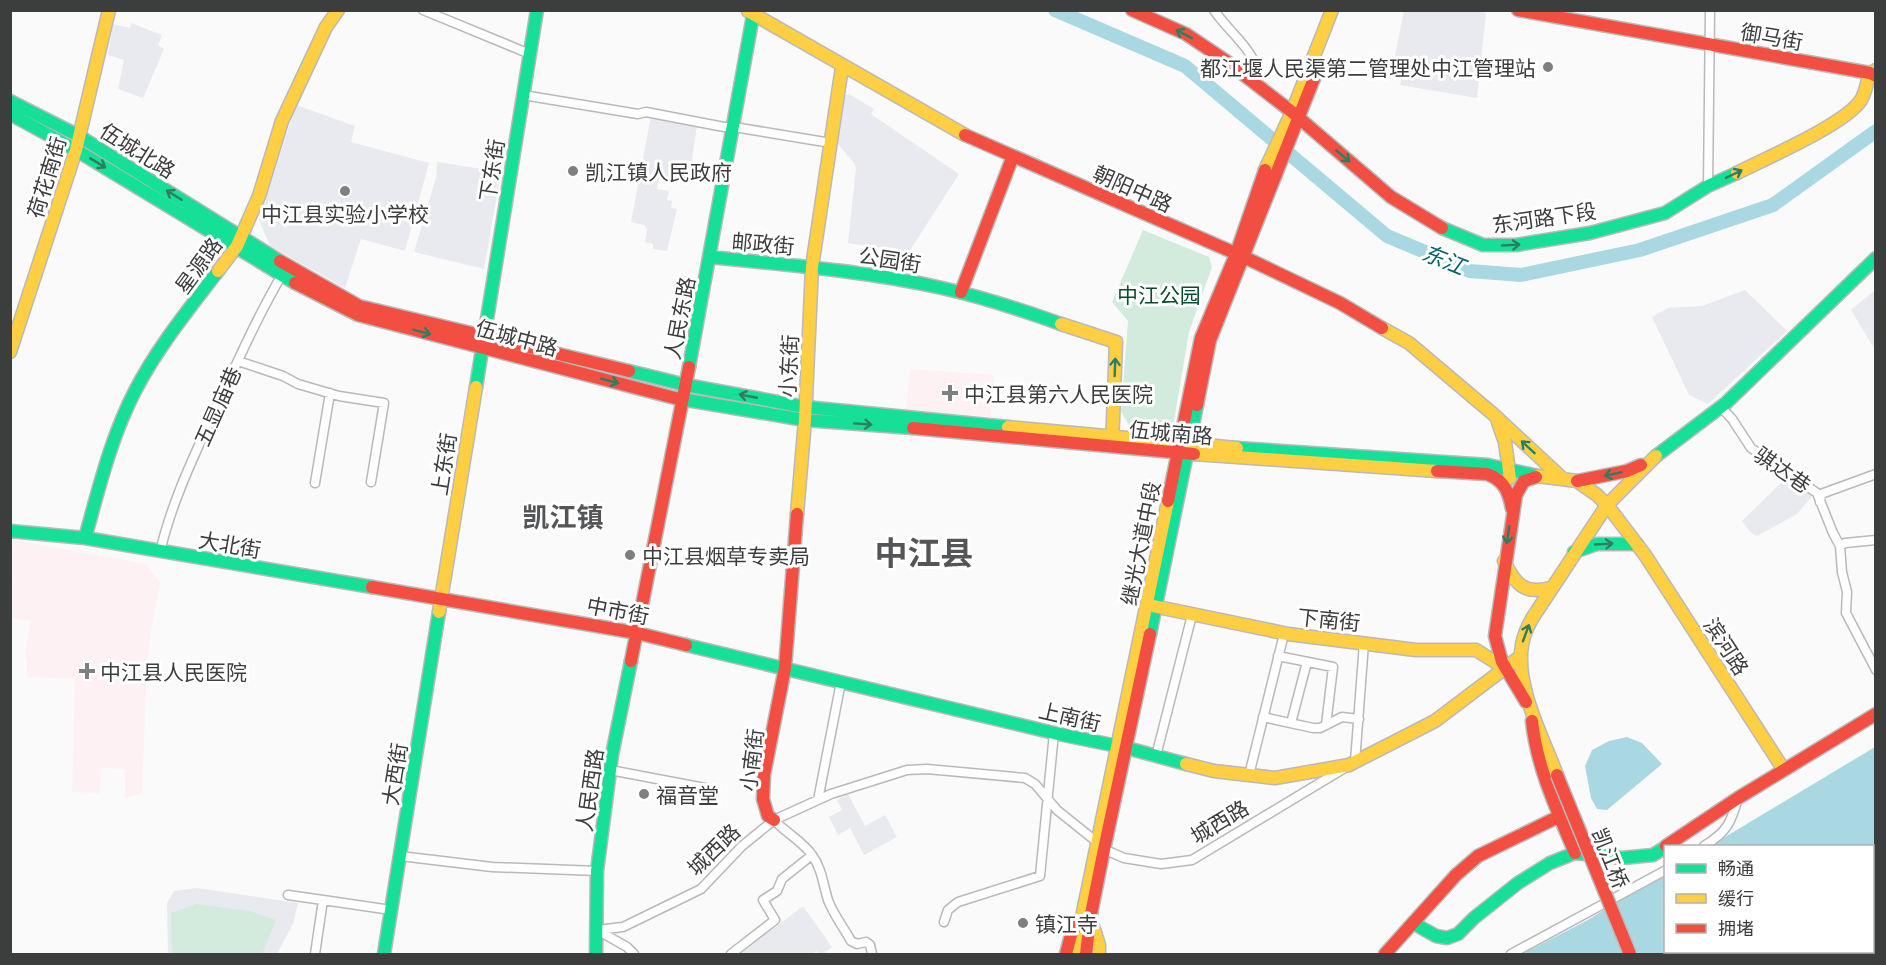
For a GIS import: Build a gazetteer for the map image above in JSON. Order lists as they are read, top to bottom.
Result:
{
  "streets": {
    "street": [
      "御马街",
      "伍城北路",
      "下东街",
      "荷花南街",
      "朝阳中路",
      "东河路下段",
      "邮政街",
      "公园街",
      "星源路",
      "人民东路",
      "伍城中路",
      "小东街",
      "五显庙巷",
      "伍城南路",
      "上东街",
      "骐达巷",
      "继光大道中段",
      "大北街",
      "中市街",
      "下南街",
      "滨河路",
      "上南街",
      "小南街",
      "大西街",
      "人民西路",
      "城西路",
      "凯江桥"
    ]
  },
  "crossings": [
    ["御马街", "东河路下段"],
    ["伍城北路", "荷花南街"],
    ["伍城北路", "星源路"],
    ["伍城北路", "伍城中路"],
    ["下东街", "伍城中路"],
    ["下东街", "上东街"],
    ["朝阳中路", "人民东路"],
    ["朝阳中路", "小东街"],
    ["朝阳中路", "伍城南路"],
    ["朝阳中路", "继光大道中段"],
    ["东河路下段", "继光大道中段"],
    ["邮政街", "公园街"],
    ["邮政街", "人民东路"],
    ["邮政街", "小东街"],
    ["公园街", "小东街"],
    ["公园街", "伍城南路"],
    ["星源路", "伍城中路"],
    ["星源路", "大北街"],
    ["人民东路", "伍城中路"],
    ["人民东路", "中市街"],
    ["人民东路", "人民西路"],
    ["伍城中路", "小东街"],
    ["伍城中路", "五显庙巷"],
    ["伍城中路", "伍城南路"],
    ["伍城中路", "上东街"],
    ["小东街", "伍城南路"],
    ["小东街", "中市街"],
    ["小东街", "上南街"],
    ["小东街", "小南街"],
    ["五显庙巷", "大北街"],
    ["伍城南路", "继光大道中段"],
    ["伍城南路", "滨河路"],
    ["上东街", "大北街"],
    ["上东街", "中市街"],
    ["上东街", "大西街"],
    ["继光大道中段", "下南街"],
    ["继光大道中段", "上南街"],
    ["继光大道中段", "城西路"],
    ["大北街", "中市街"],
    ["大北街", "大西街"],
    ["中市街", "上南街"],
    ["中市街", "小南街"],
    ["中市街", "大西街"],
    ["中市街", "人民西路"],
    ["下南街", "城西路"],
    ["上南街", "小南街"],
    ["上南街", "城西路"],
    ["小南街", "城西路"],
    ["人民西路", "城西路"]
  ],
  "one_way": ["公园街"],
  "districts": ["凯江镇", "中江县"],
  "water": ["东江"],
  "parks": ["中江公园"],
  "places": {
    "other": [
      "都江堰人民渠第二管理处中江管理站",
      "凯江镇人民政府",
      "中江县实验小学校",
      "中江县烟草专卖局",
      "福音堂",
      "镇江寺"
    ],
    "health": ["中江县第六人民医院", "中江县人民医院"]
  },
  "legend": ["畅通", "缓行", "拥堵"]
}
